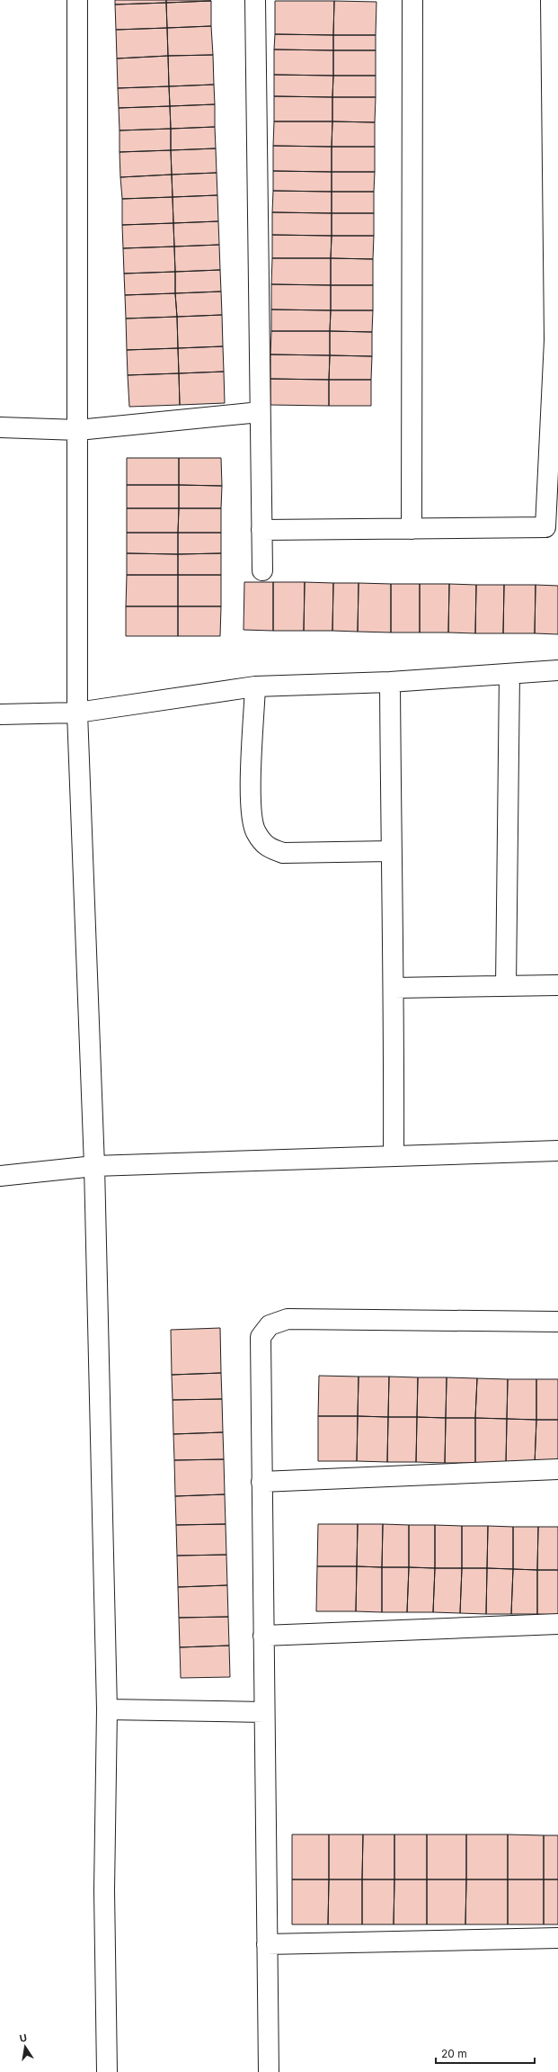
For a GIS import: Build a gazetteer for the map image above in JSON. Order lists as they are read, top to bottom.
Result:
{
  "scale_bar": "20 m",
  "north": "top"
}
